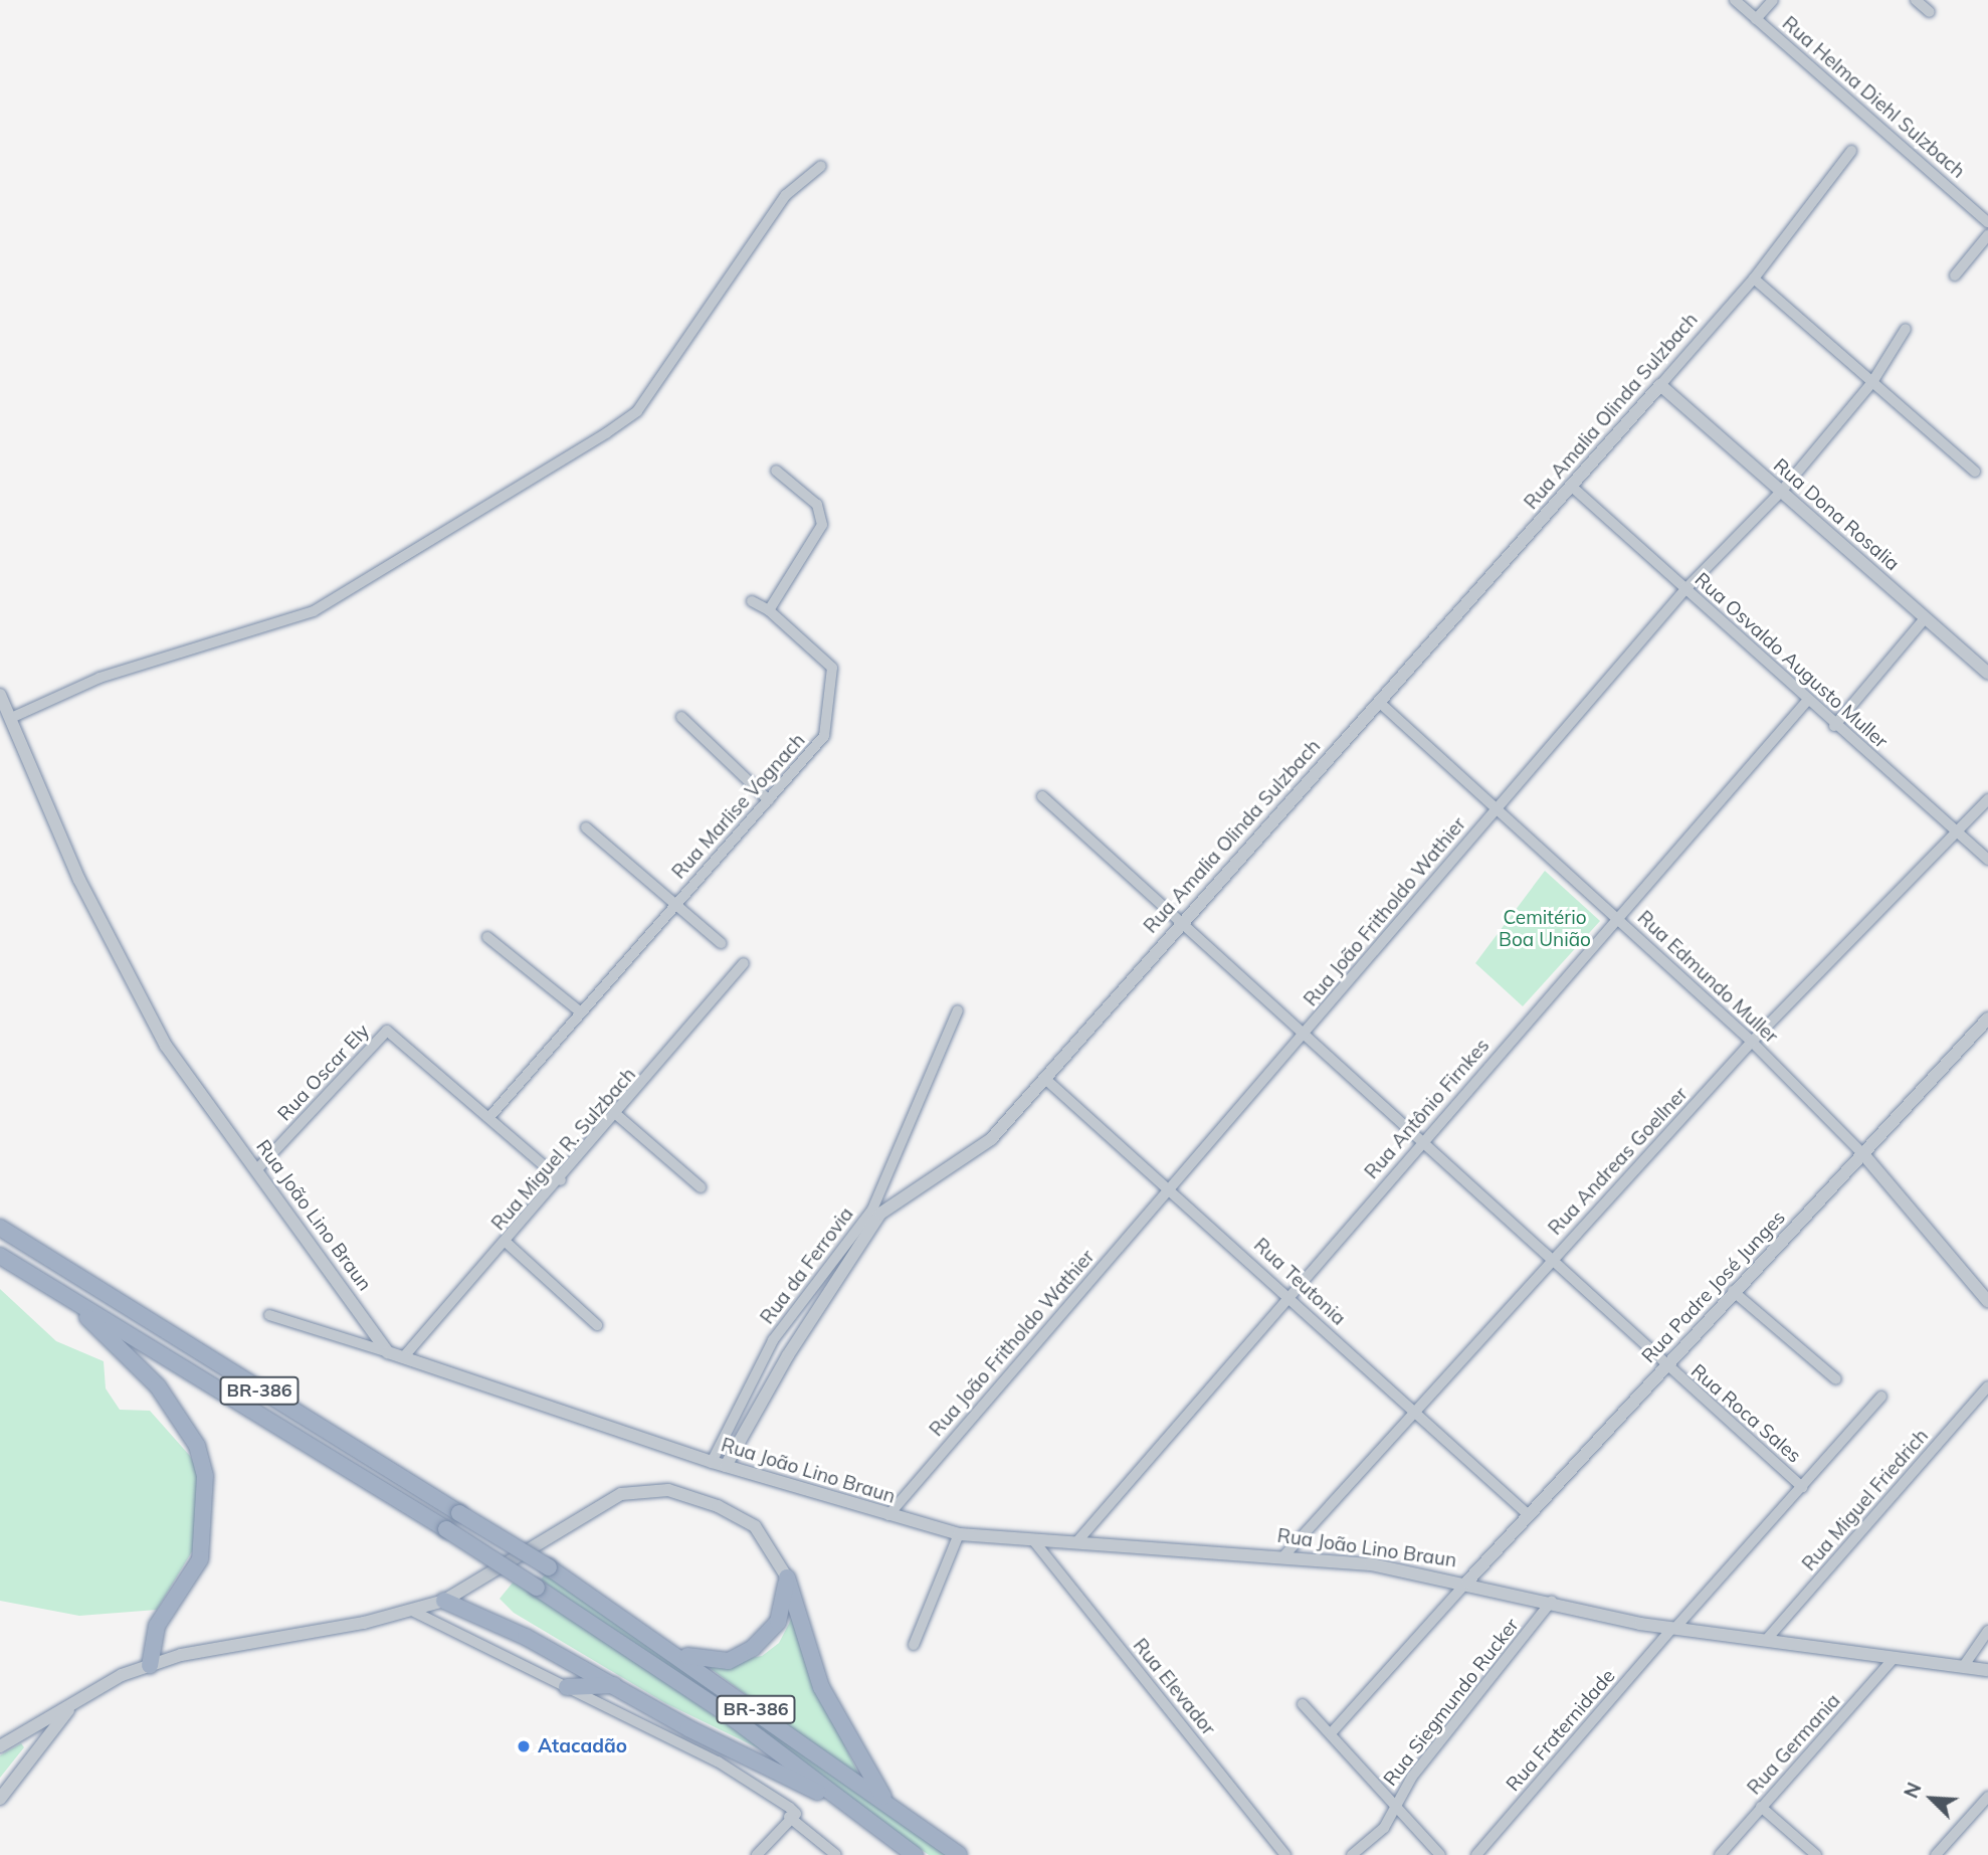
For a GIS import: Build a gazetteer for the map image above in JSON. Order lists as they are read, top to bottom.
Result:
{
  "streets": {
    "highway": ["BR-386"],
    "street": [
      "Rua Helma Diehl Sulzbach",
      "Rua Amalia Olinda Sulzbach",
      "Rua Dona Rosalia",
      "Rua Osvaldo Augusto Muller",
      "Rua Marlise Vognach",
      "Rua João Fritholdo Wathier",
      "Rua Edmundo Muller",
      "Rua Oscar Ely",
      "Rua Antônio Firnkes",
      "Rua Miguel R. Sulzbach",
      "Rua Andreas Goellner",
      "Rua João Lino Braun",
      "Rua da Ferrovia",
      "Rua Teutonia",
      "Rua Padre José Junges",
      "Rua Roca Sales",
      "Rua Miguel Friedrich",
      "Rua Elevador",
      "Rua Siegmundo Rucker",
      "Rua Fraternidade",
      "Rua Germania"
    ]
  },
  "crossings": [
    ["Rua Amalia Olinda Sulzbach", "Rua Dona Rosalia"],
    ["Rua Amalia Olinda Sulzbach", "Rua Osvaldo Augusto Muller"],
    ["Rua Amalia Olinda Sulzbach", "Rua Edmundo Muller"],
    ["Rua Amalia Olinda Sulzbach", "Rua João Lino Braun"],
    ["Rua Amalia Olinda Sulzbach", "Rua da Ferrovia"],
    ["Rua Amalia Olinda Sulzbach", "Rua Teutonia"],
    ["Rua Amalia Olinda Sulzbach", "Rua Roca Sales"],
    ["Rua Dona Rosalia", "Rua João Fritholdo Wathier"],
    ["Rua Osvaldo Augusto Muller", "Rua João Fritholdo Wathier"],
    ["Rua Osvaldo Augusto Muller", "Rua Antônio Firnkes"],
    ["Rua Osvaldo Augusto Muller", "Rua Andreas Goellner"],
    ["Rua Marlise Vognach", "Rua Oscar Ely"],
    ["Rua João Fritholdo Wathier", "Rua Edmundo Muller"],
    ["Rua João Fritholdo Wathier", "Rua João Lino Braun"],
    ["Rua João Fritholdo Wathier", "Rua Teutonia"],
    ["Rua João Fritholdo Wathier", "Rua Roca Sales"],
    ["Rua Edmundo Muller", "Rua Antônio Firnkes"],
    ["Rua Edmundo Muller", "Rua Andreas Goellner"],
    ["Rua Edmundo Muller", "Rua Padre José Junges"],
    ["Rua Oscar Ely", "Rua João Lino Braun"],
    ["Rua Antônio Firnkes", "Rua João Lino Braun"],
    ["Rua Antônio Firnkes", "Rua Teutonia"],
    ["Rua Antônio Firnkes", "Rua Roca Sales"],
    ["Rua Miguel R. Sulzbach", "Rua João Lino Braun"],
    ["Rua Andreas Goellner", "Rua João Lino Braun"],
    ["Rua Andreas Goellner", "Rua Teutonia"],
    ["Rua Andreas Goellner", "Rua Roca Sales"],
    ["Rua João Lino Braun", "Rua da Ferrovia"],
    ["Rua João Lino Braun", "Rua Padre José Junges"],
    ["Rua João Lino Braun", "Rua Miguel Friedrich"],
    ["Rua João Lino Braun", "Rua Elevador"],
    ["Rua João Lino Braun", "Rua Siegmundo Rucker"],
    ["Rua João Lino Braun", "Rua Fraternidade"],
    ["Rua João Lino Braun", "Rua Germania"],
    ["Rua Teutonia", "Rua Padre José Junges"],
    ["Rua Padre José Junges", "Rua Roca Sales"],
    ["Rua Roca Sales", "Rua Fraternidade"]
  ],
  "parks": ["Cemitério Boa União"],
  "places": ["Atacadão"],
  "north": "top left"
}
